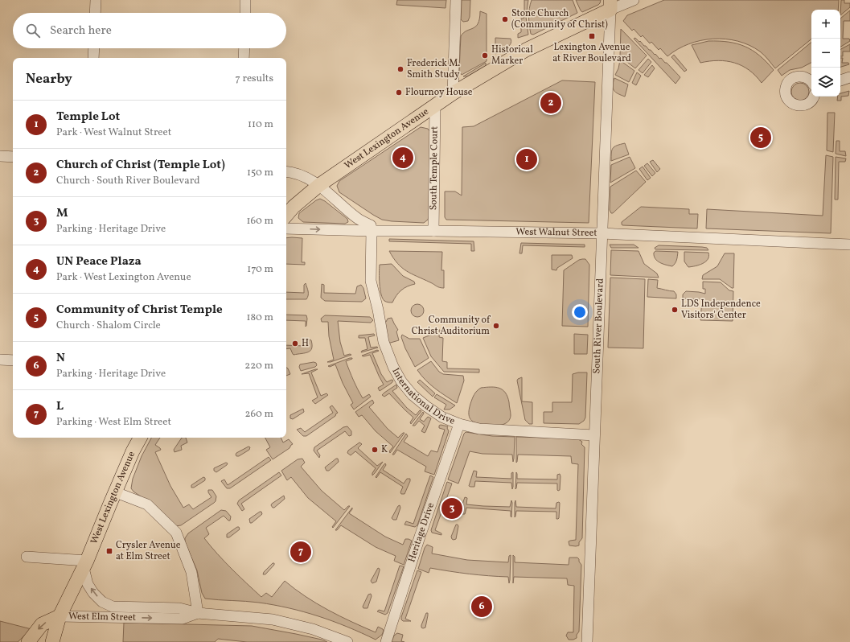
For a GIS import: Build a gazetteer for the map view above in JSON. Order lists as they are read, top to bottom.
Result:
{
  "streets": {
    "main road": ["West Lexington Avenue"],
    "street": [
      "South Temple Court",
      "West Walnut Street",
      "South River Boulevard",
      "International Drive",
      "Heritage Drive",
      "West Elm Street"
    ]
  },
  "crossings": [
    ["West Lexington Avenue", "South Temple Court"],
    ["West Lexington Avenue", "South River Boulevard"],
    ["West Lexington Avenue", "West Elm Street"],
    ["South Temple Court", "West Walnut Street"],
    ["West Walnut Street", "South River Boulevard"],
    ["West Walnut Street", "International Drive"],
    ["South River Boulevard", "International Drive"],
    ["International Drive", "Heritage Drive"]
  ],
  "places": {
    "other": [
      "Stone Church (Community of Christ)",
      "Historical Marker",
      "Frederick M. Smith Study",
      "Flournoy House",
      "LDS Independence Visitors' Center",
      "Community of Christ Auditorium",
      "H",
      "K"
    ],
    "transit": ["Lexington Avenue at River Boulevard", "Crysler Avenue at Elm Street"]
  },
  "page": {
    "map_buttons": ["+", "−"],
    "search": "Search here",
    "heading": ["Nearby", "7 results"],
    "pins": [
      "2",
      "5",
      "4",
      "1",
      "3",
      "7",
      "6"
    ],
    "list": [
      {
        "mark": "1",
        "name": "Temple Lot",
        "note": "Park · West Walnut Street",
        "value": "110 m"
      },
      {
        "mark": "2",
        "name": "Church of Christ (Temple Lot)",
        "note": "Church · South River Boulevard",
        "value": "150 m"
      },
      {
        "mark": "3",
        "name": "M",
        "note": "Parking · Heritage Drive",
        "value": "160 m"
      },
      {
        "mark": "4",
        "name": "UN Peace Plaza",
        "note": "Park · West Lexington Avenue",
        "value": "170 m"
      },
      {
        "mark": "5",
        "name": "Community of Christ Temple",
        "note": "Church · Shalom Circle",
        "value": "180 m"
      },
      {
        "mark": "6",
        "name": "N",
        "note": "Parking · Heritage Drive",
        "value": "220 m"
      },
      {
        "mark": "7",
        "name": "L",
        "note": "Parking · West Elm Street",
        "value": "260 m"
      }
    ]
  }
}
